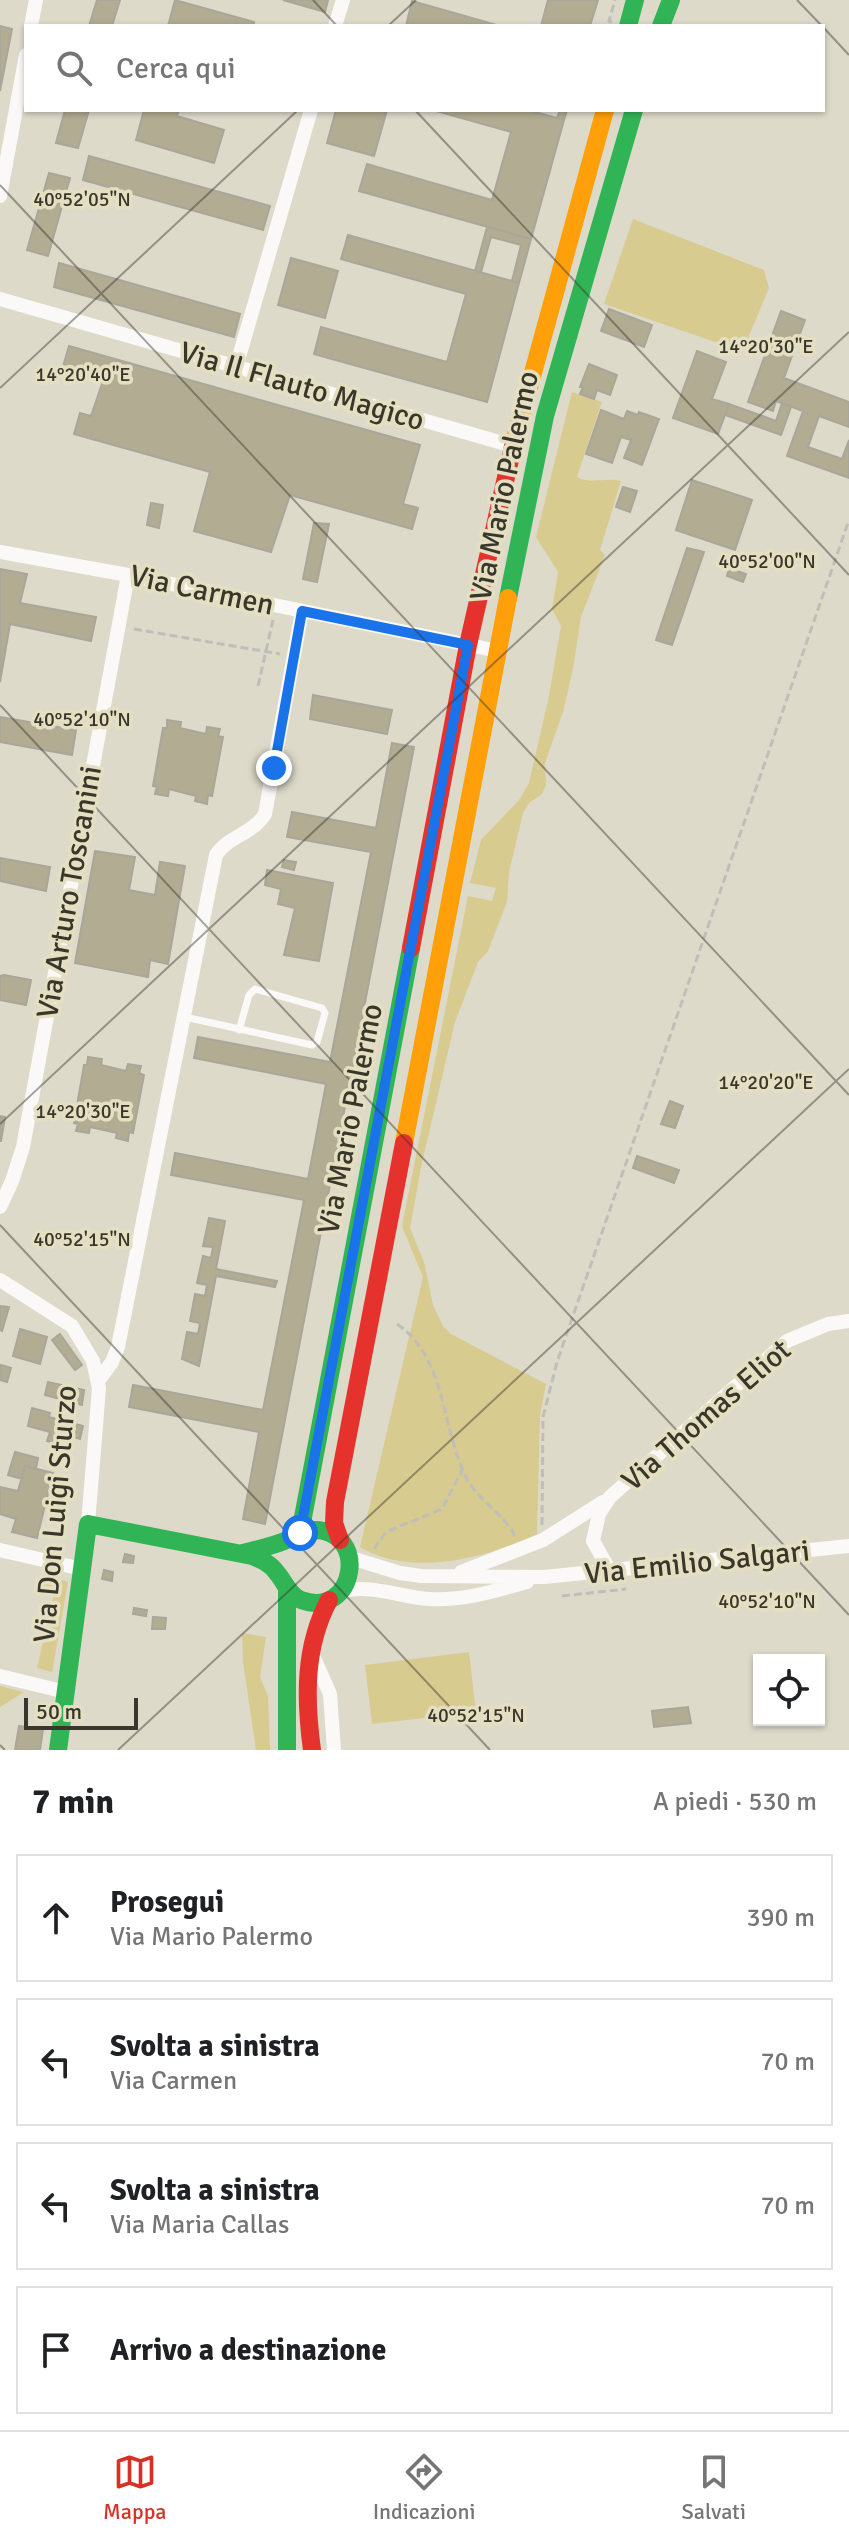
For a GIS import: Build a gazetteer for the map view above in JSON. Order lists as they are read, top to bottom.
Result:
{
  "streets": {
    "street": [
      "Via Il Flauto Magico",
      "Via Mario Palermo",
      "Via Carmen",
      "Via Arturo Toscanini",
      "Via Thomas Eliot",
      "Via Don Luigi Sturzo",
      "Via Emilio Salgari"
    ]
  },
  "crossings": [
    ["Via Il Flauto Magico", "Via Mario Palermo"],
    ["Via Mario Palermo", "Via Carmen"],
    ["Via Mario Palermo", "Via Emilio Salgari"],
    ["Via Carmen", "Via Arturo Toscanini"],
    ["Via Thomas Eliot", "Via Emilio Salgari"]
  ],
  "scale_bar": "50 m",
  "page": {
    "search": "Cerca qui",
    "scale": "50 m",
    "heading": ["7 min", "A piedi · 530 m"],
    "list": [
      ["Prosegui", "Via Mario Palermo", "390 m"],
      ["Svolta a sinistra", "Via Carmen", "70 m"],
      ["Svolta a sinistra", "Via Maria Callas", "70 m"],
      "Arrivo a destinazione"
    ],
    "nav": ["Mappa", "Indicazioni", "Salvati"]
  },
  "coordinates": [
    "40°52'05\"N",
    "14°20'30\"E",
    "14°20'40\"E",
    "40°52'00\"N",
    "40°52'10\"N",
    "14°20'20\"E",
    "40°52'15\"N"
  ]
}
